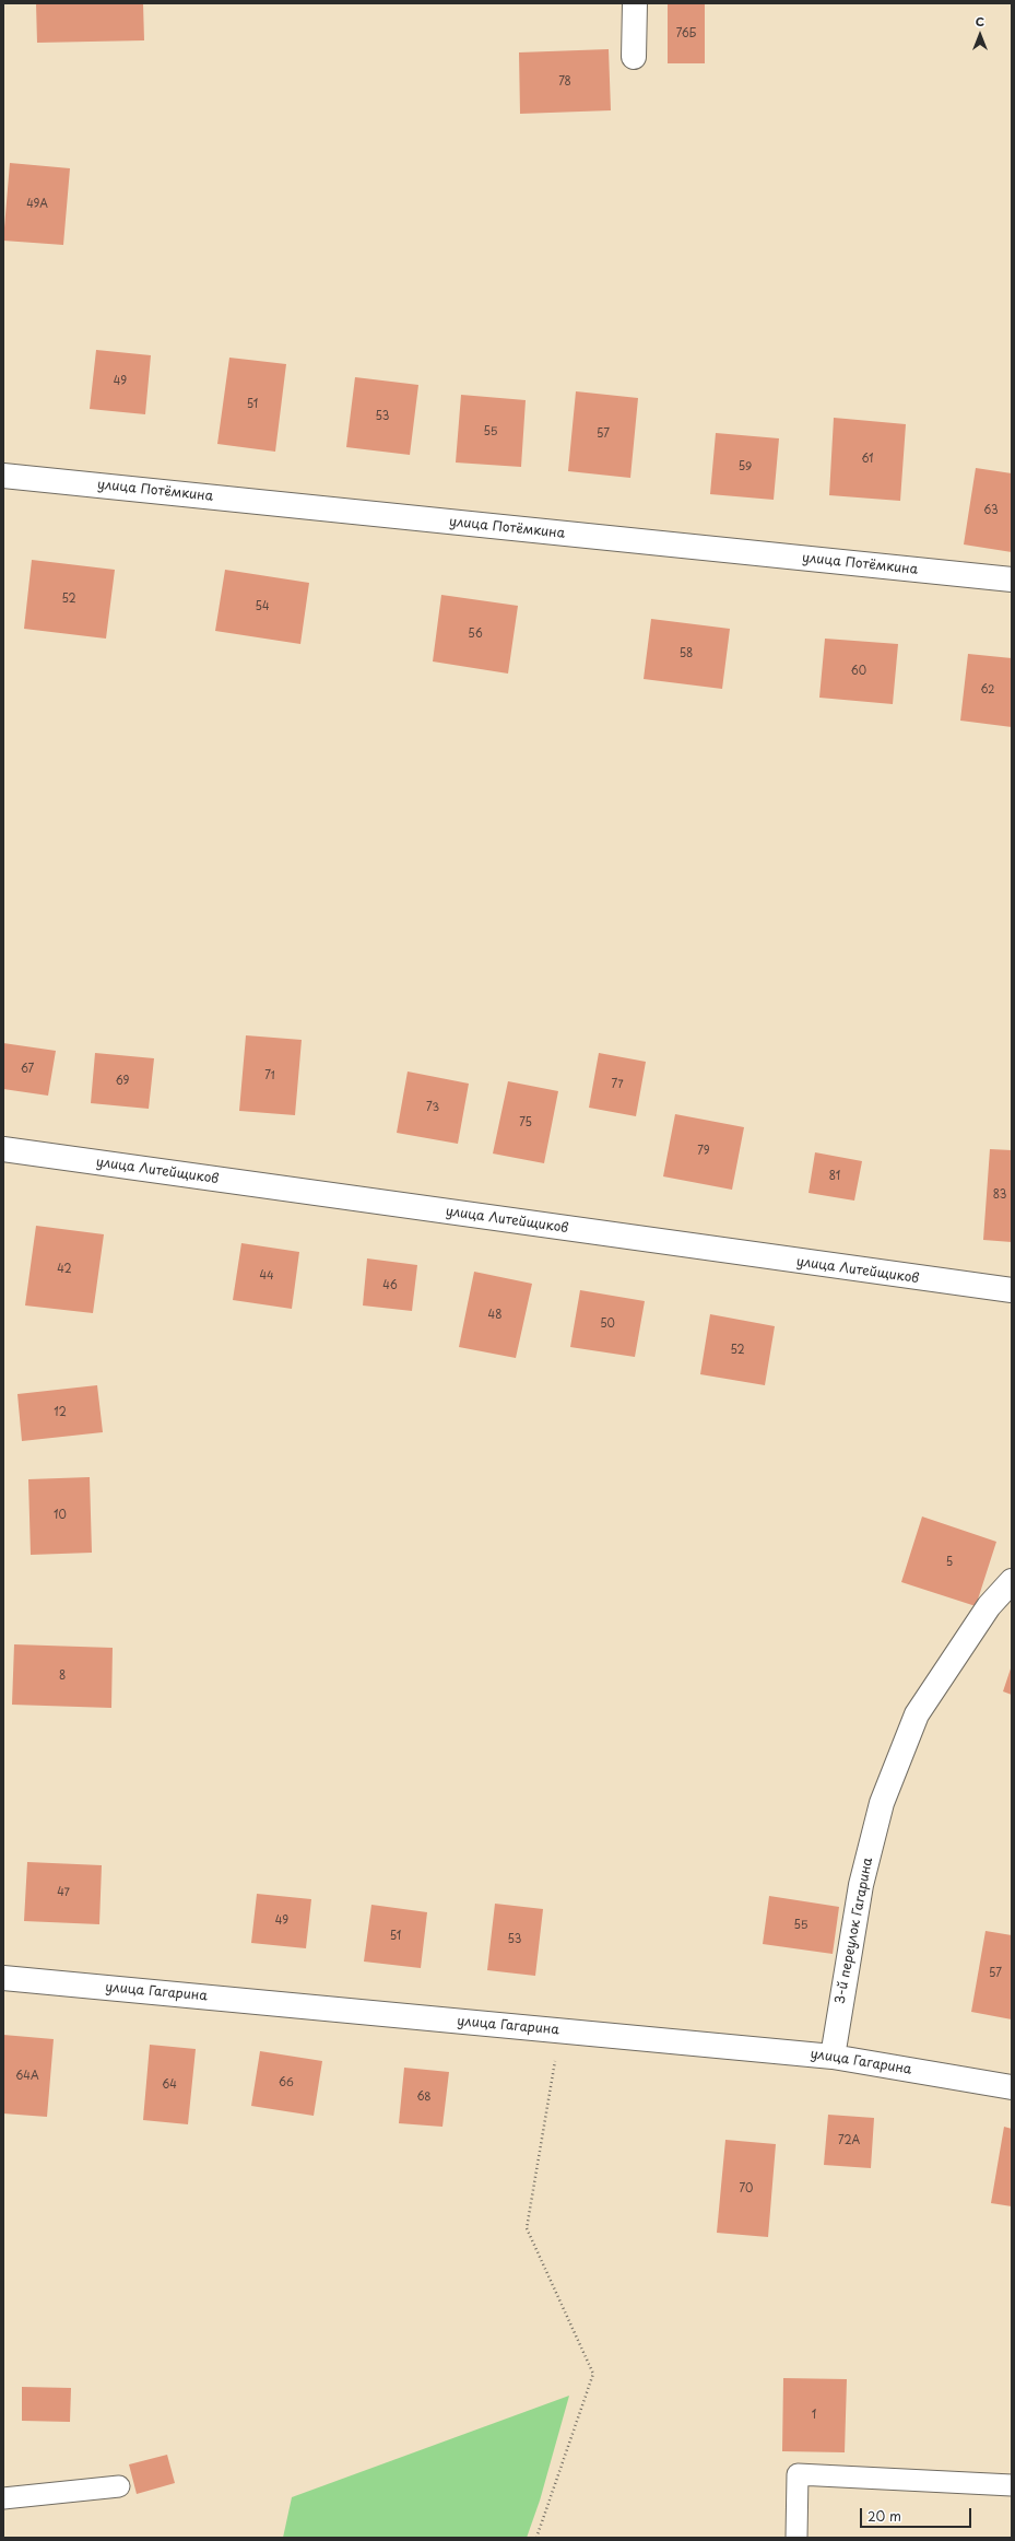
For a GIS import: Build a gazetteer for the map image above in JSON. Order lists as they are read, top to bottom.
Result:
{
  "streets": {
    "street": [
      "улица Потёмкина",
      "улица Литейщиков",
      "3-й переулок Гагарина",
      "улица Гагарина"
    ]
  },
  "crossings": [
    ["3-й переулок Гагарина", "улица Гагарина"]
  ],
  "house_numbers": [
    "76Б",
    "78",
    "49А",
    "49",
    "51",
    "53",
    "55",
    "57",
    "61",
    "59",
    "63",
    "52",
    "54",
    "56",
    "58",
    "60",
    "62",
    "67",
    "71",
    "69",
    "77",
    "73",
    "75",
    "79",
    "81",
    "83",
    "42",
    "44",
    "46",
    "48",
    "50",
    "52",
    "12",
    "10",
    "5",
    "8",
    "47",
    "49",
    "55",
    "51",
    "53",
    "57",
    "64А",
    "66",
    "64",
    "68",
    "72А",
    "70",
    "1"
  ],
  "scale_bar": "20 m",
  "north": "top"
}
